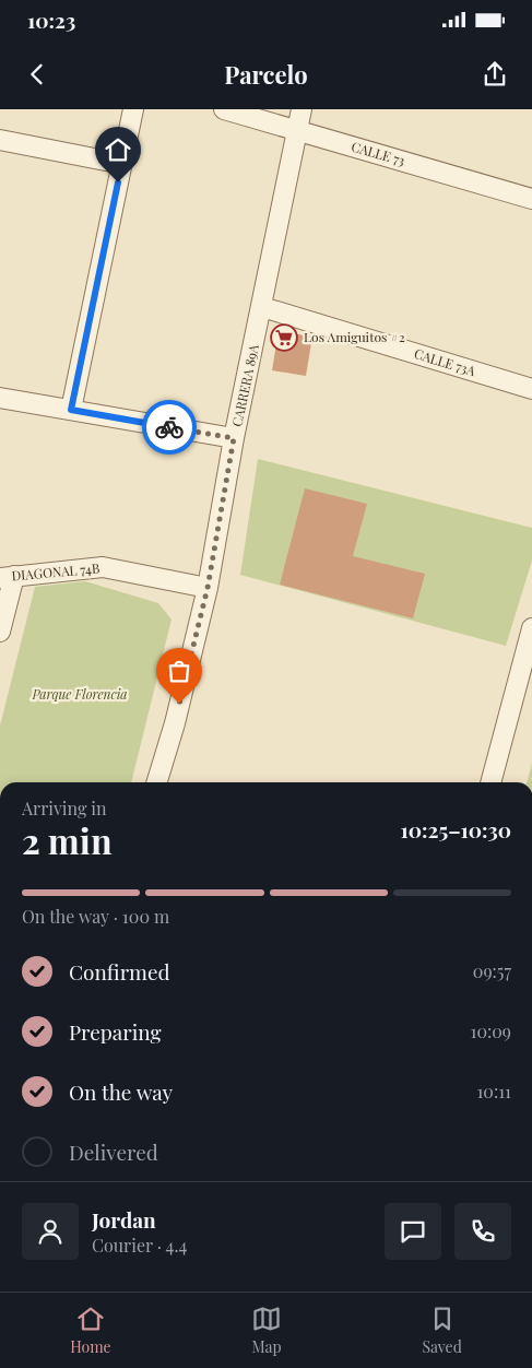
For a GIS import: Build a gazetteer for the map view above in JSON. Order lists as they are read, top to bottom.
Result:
{
  "streets": {
    "street": [
      "CALLE 73",
      "CALLE 73A",
      "CARRERA 89A",
      "DIAGONAL 74B"
    ]
  },
  "crossings": [
    ["CALLE 73", "CARRERA 89A"],
    ["CALLE 73A", "CARRERA 89A"],
    ["CARRERA 89A", "DIAGONAL 74B"]
  ],
  "parks": ["Parque Florencia"],
  "places": {
    "supermarket": ["Los Amiguitos #2"]
  },
  "page": {
    "status": "10:23",
    "header": "Parcelo",
    "heading": ["2 min", "Arriving in", "10:25–10:30"],
    "panel": ["Jordan", "Courier · 4.4"],
    "bar": "On the way · 100 m",
    "list": [
      ["Confirmed", "09:57"],
      ["Preparing", "10:09"],
      ["On the way", "10:11"],
      "Delivered"
    ],
    "tabs": ["Home", "Map", "Saved"]
  }
}
